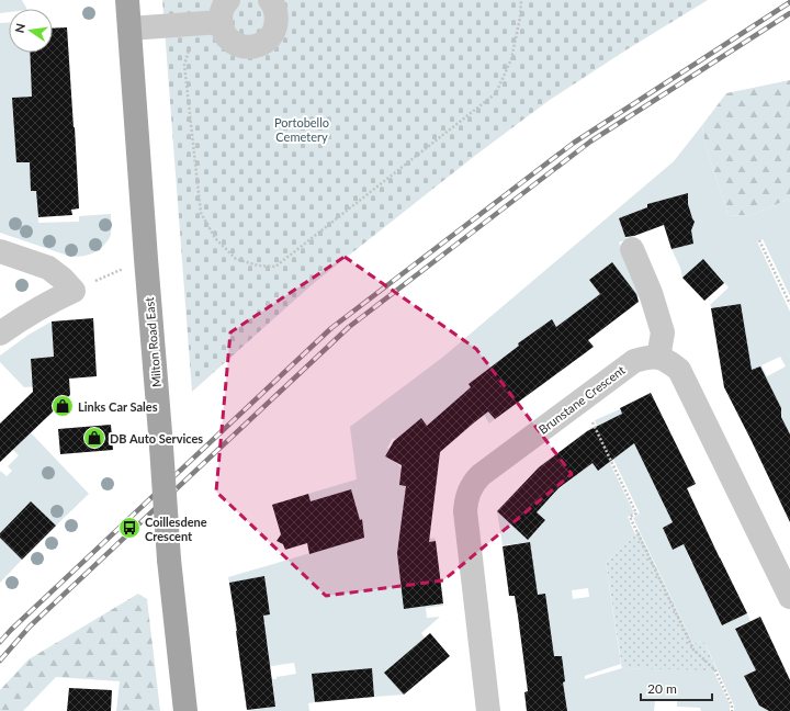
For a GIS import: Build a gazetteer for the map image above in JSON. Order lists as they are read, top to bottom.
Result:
{
  "streets": {
    "main road": ["Milton Road East"],
    "street": ["Brunstane Crescent"]
  },
  "parks": ["Portobello Cemetery"],
  "places": {
    "shop": ["Links Car Sales", "DB Auto Services"],
    "bus stop": ["Coillesdene Crescent"]
  },
  "scale_bar": "20 m",
  "north": "left"
}
